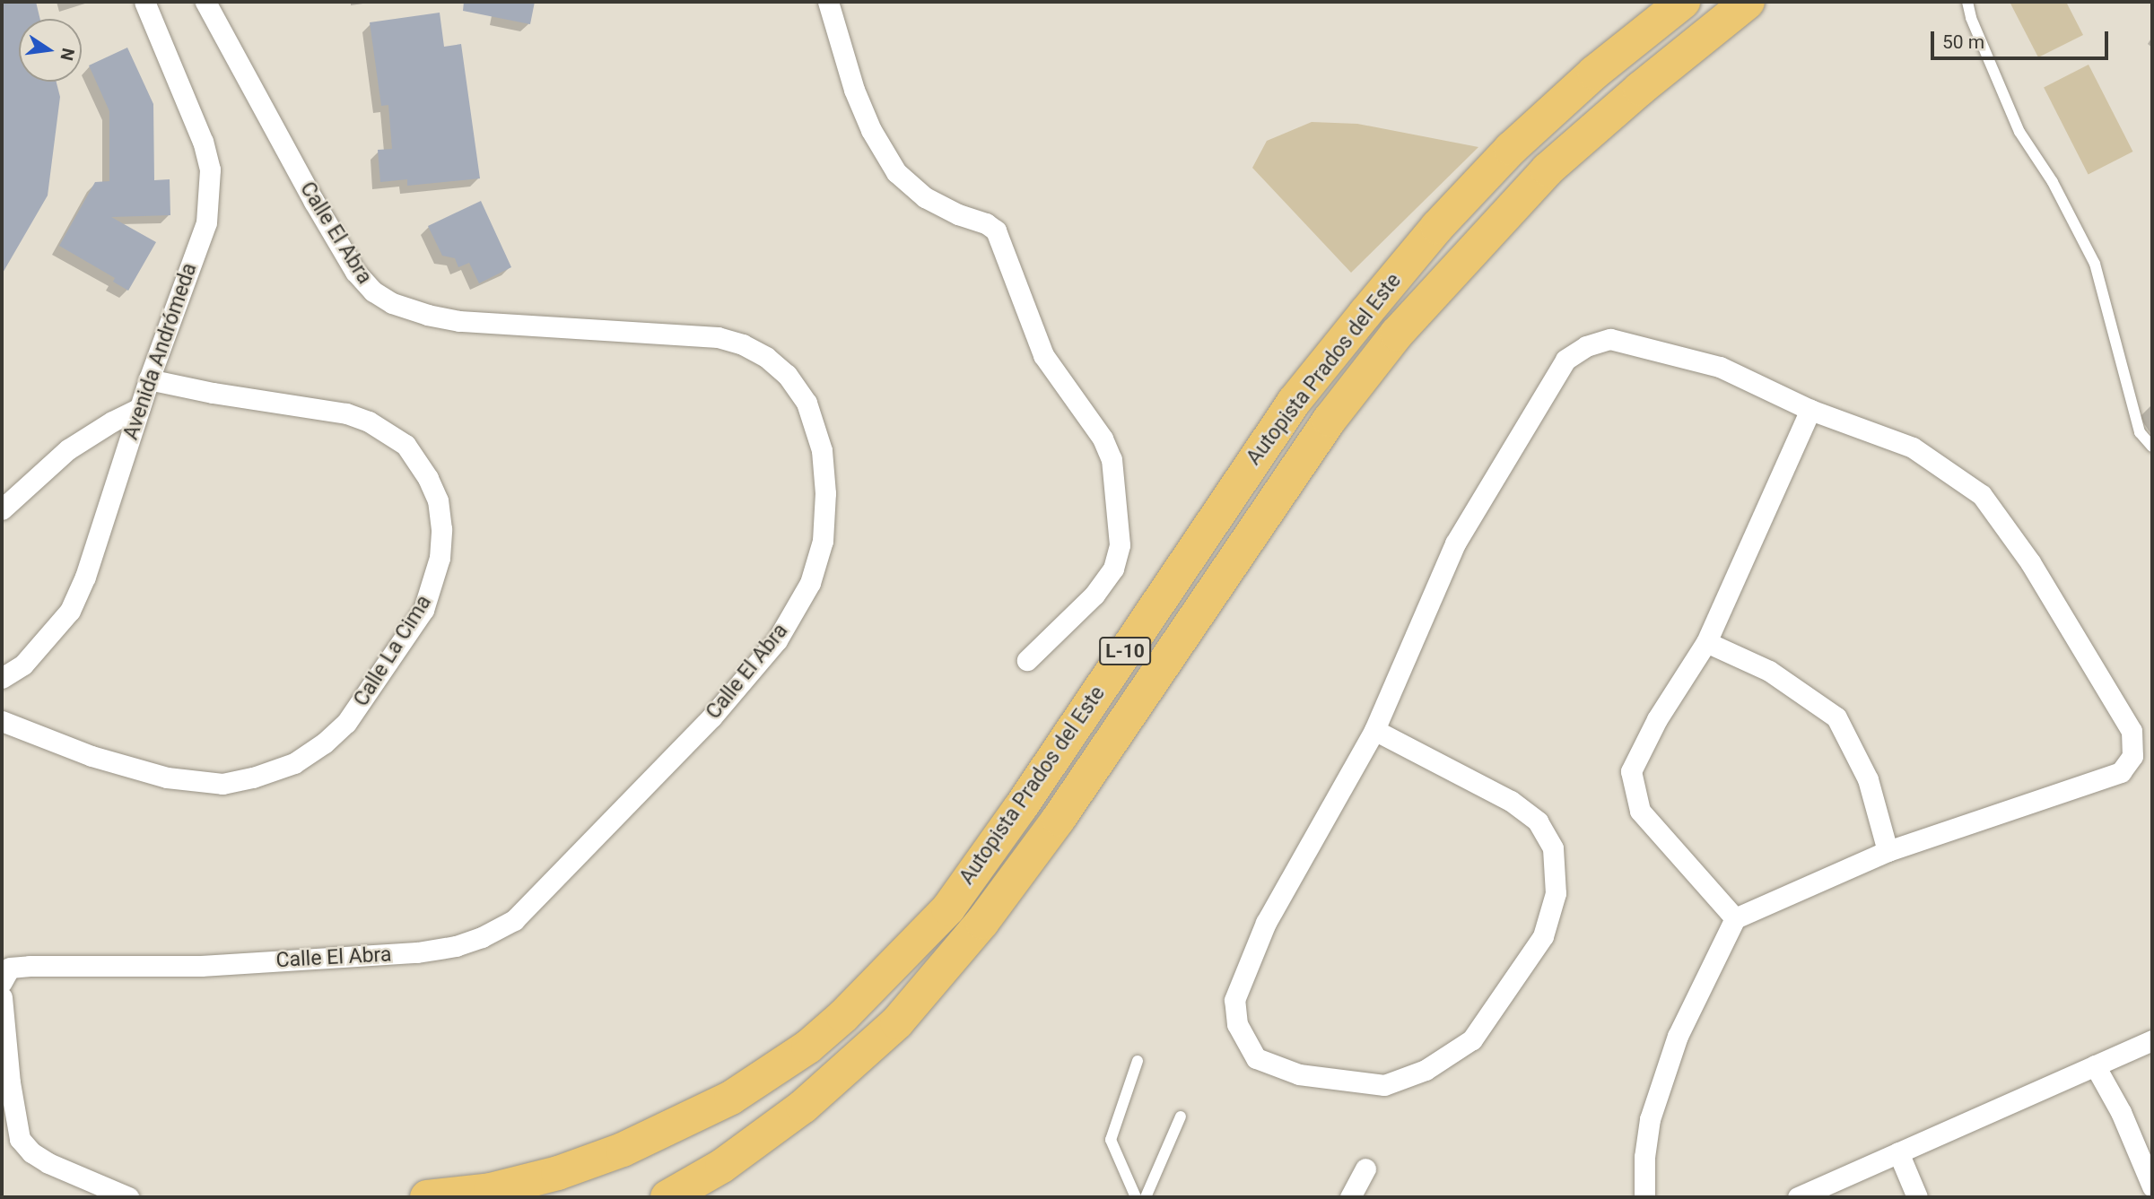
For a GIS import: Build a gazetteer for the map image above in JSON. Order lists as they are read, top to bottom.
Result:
{
  "streets": {
    "highway": ["Autopista Prados del Este", "L-10"],
    "street": ["Calle El Abra", "Avenida Andrómeda", "Calle La Cima"]
  },
  "crossings": [
    ["Avenida Andrómeda", "Calle La Cima"]
  ],
  "scale_bar": "50 m",
  "north": "right"
}
